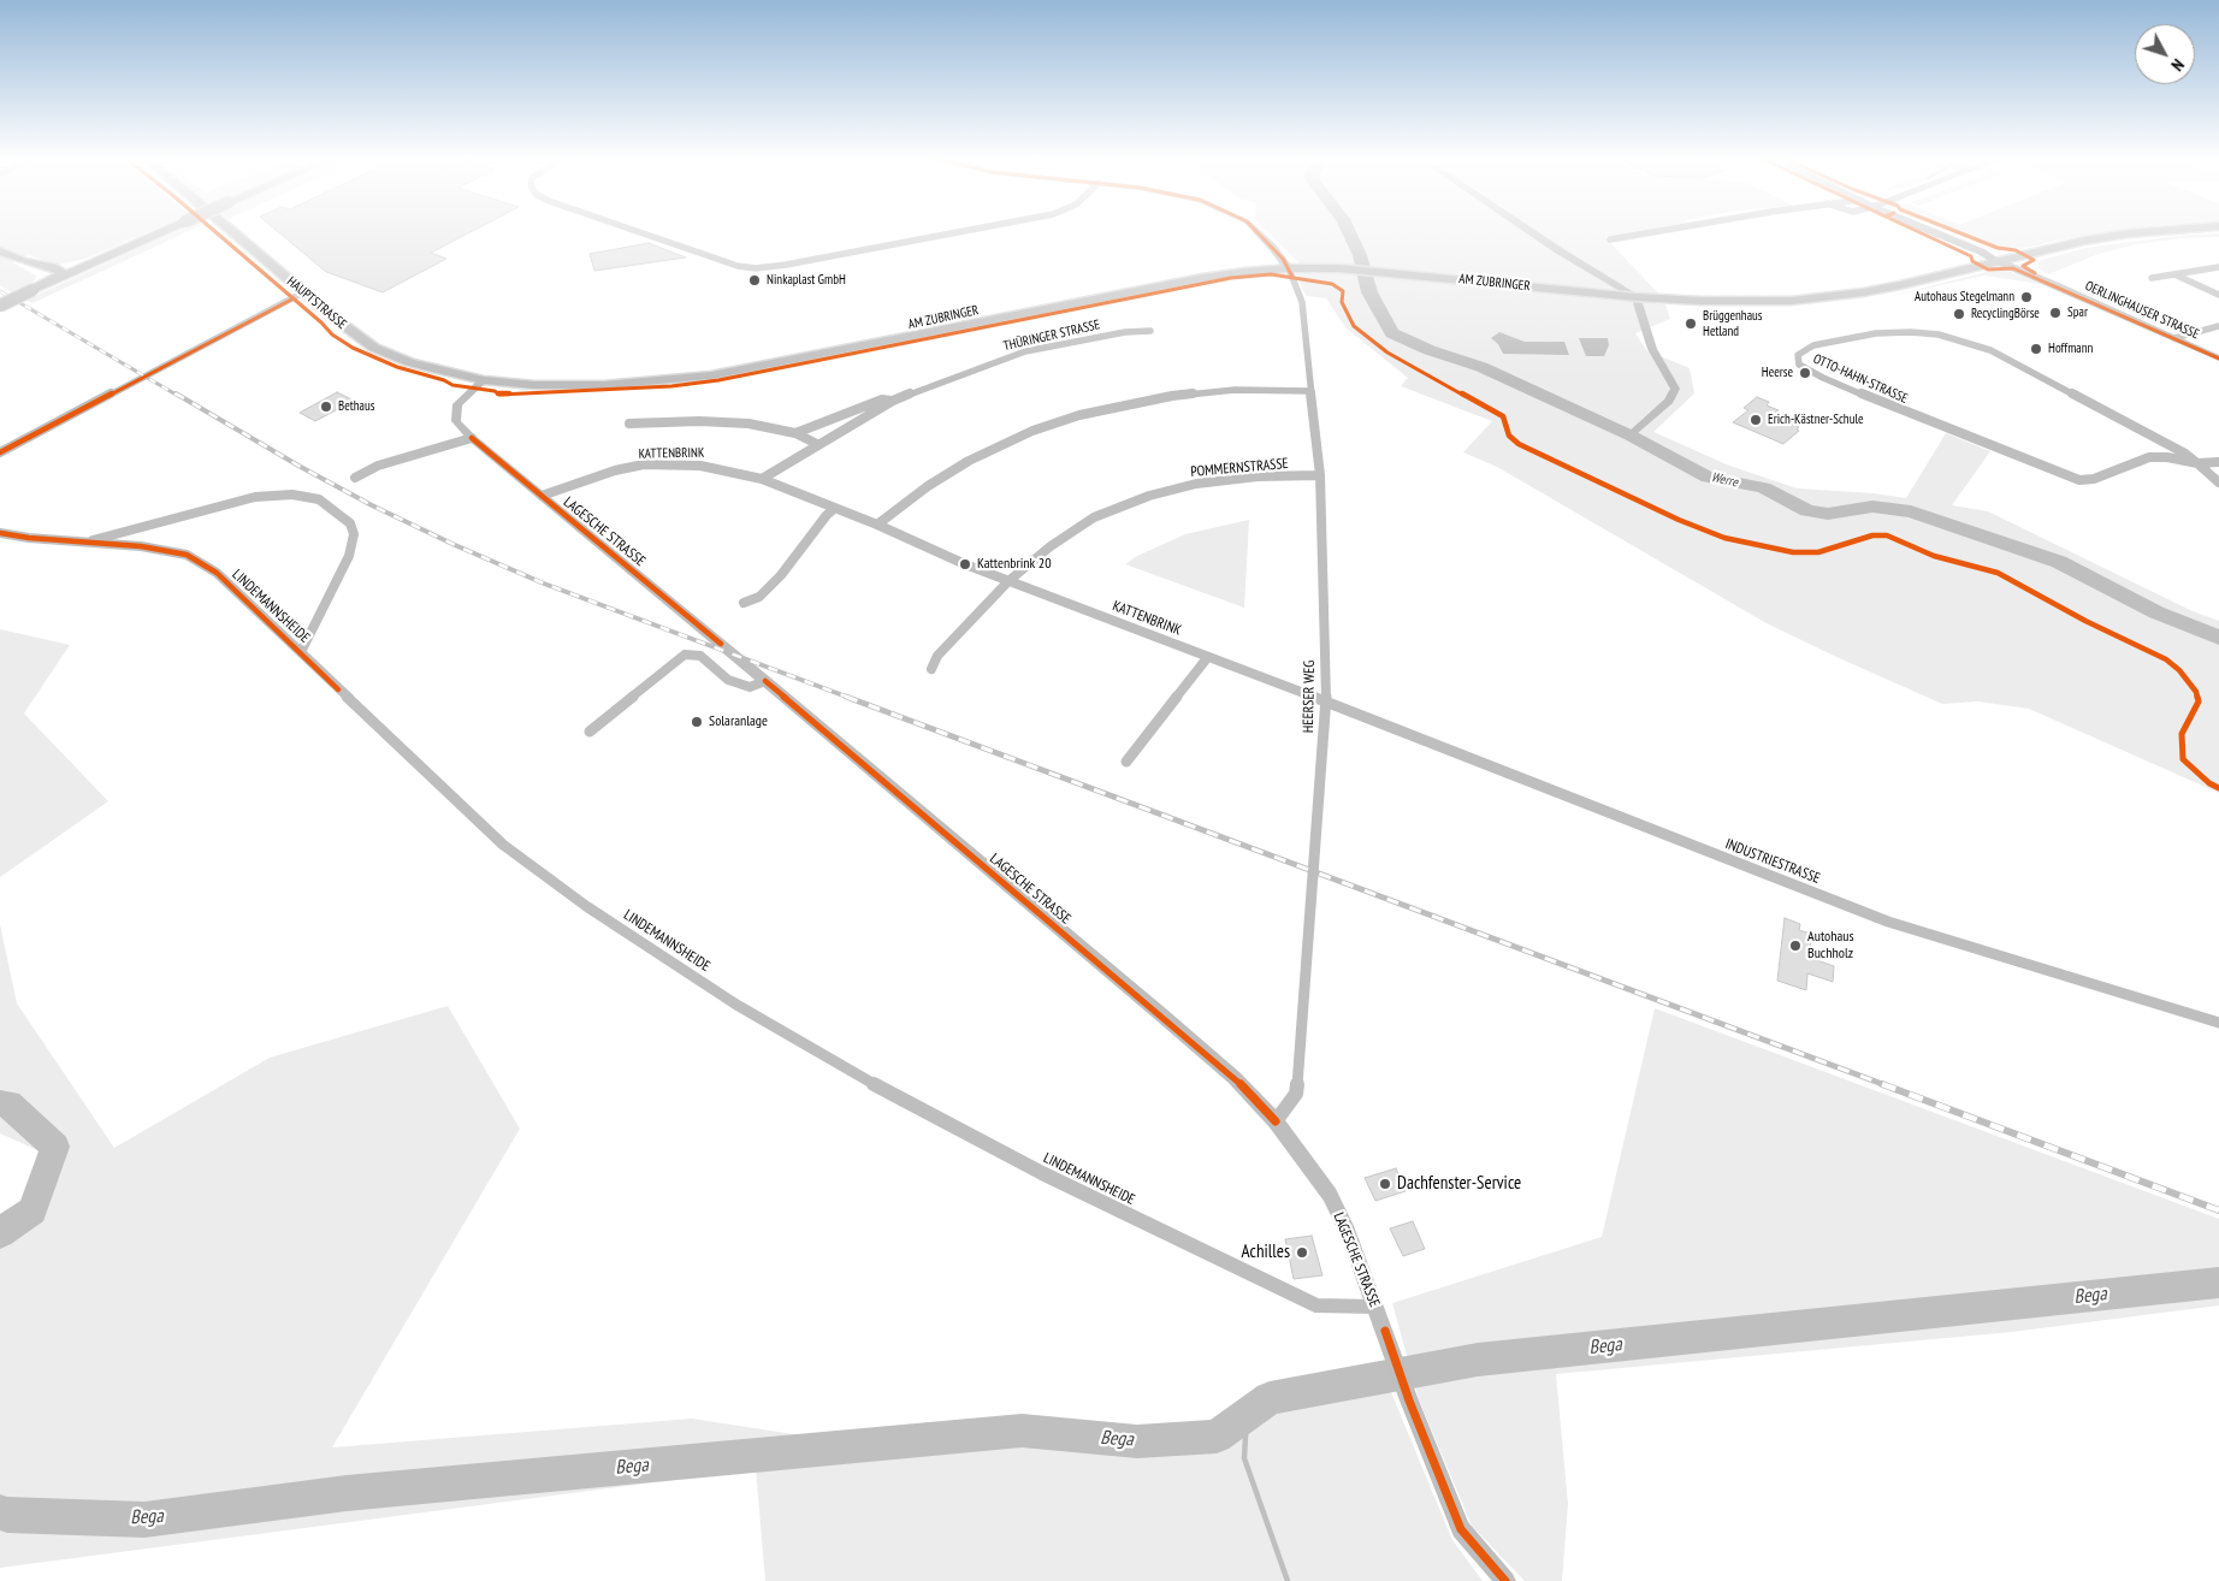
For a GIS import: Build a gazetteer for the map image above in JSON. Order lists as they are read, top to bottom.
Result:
{
  "streets": {
    "main road": ["AM ZUBRINGER", "HAUPTSTRASSE", "OERLINGHAUSER STRASSE"],
    "street": [
      "THÜRINGER STRASSE",
      "OTTO-HAHN-STRASSE",
      "KATTENBRINK",
      "POMMERNSTRASSE",
      "LAGESCHE STRASSE",
      "LINDEMANNSHEIDE",
      "HEERSER WEG",
      "INDUSTRIESTRASSE"
    ]
  },
  "crossings": [
    ["AM ZUBRINGER", "HAUPTSTRASSE"],
    ["AM ZUBRINGER", "OERLINGHAUSER STRASSE"],
    ["AM ZUBRINGER", "LAGESCHE STRASSE"],
    ["AM ZUBRINGER", "HEERSER WEG"],
    ["HAUPTSTRASSE", "LAGESCHE STRASSE"],
    ["THÜRINGER STRASSE", "KATTENBRINK"],
    ["KATTENBRINK", "POMMERNSTRASSE"],
    ["KATTENBRINK", "LAGESCHE STRASSE"],
    ["KATTENBRINK", "HEERSER WEG"],
    ["KATTENBRINK", "INDUSTRIESTRASSE"],
    ["POMMERNSTRASSE", "HEERSER WEG"],
    ["LAGESCHE STRASSE", "LINDEMANNSHEIDE"],
    ["LAGESCHE STRASSE", "HEERSER WEG"],
    ["HEERSER WEG", "INDUSTRIESTRASSE"]
  ],
  "water": ["Werre", "Bega"],
  "places": [
    "Ninkaplast GmbH",
    "Autohaus Stegelmann",
    "Spar",
    "RecyclingBörse",
    "Brüggenhaus Hetland",
    "Hoffmann",
    "Heerse",
    "Bethaus",
    "Erich-Kästner-Schule",
    "Kattenbrink 20",
    "Solaranlage",
    "Autohaus Buchholz",
    "Dachfenster-Service",
    "Achilles"
  ],
  "north": "bottom right"
}
